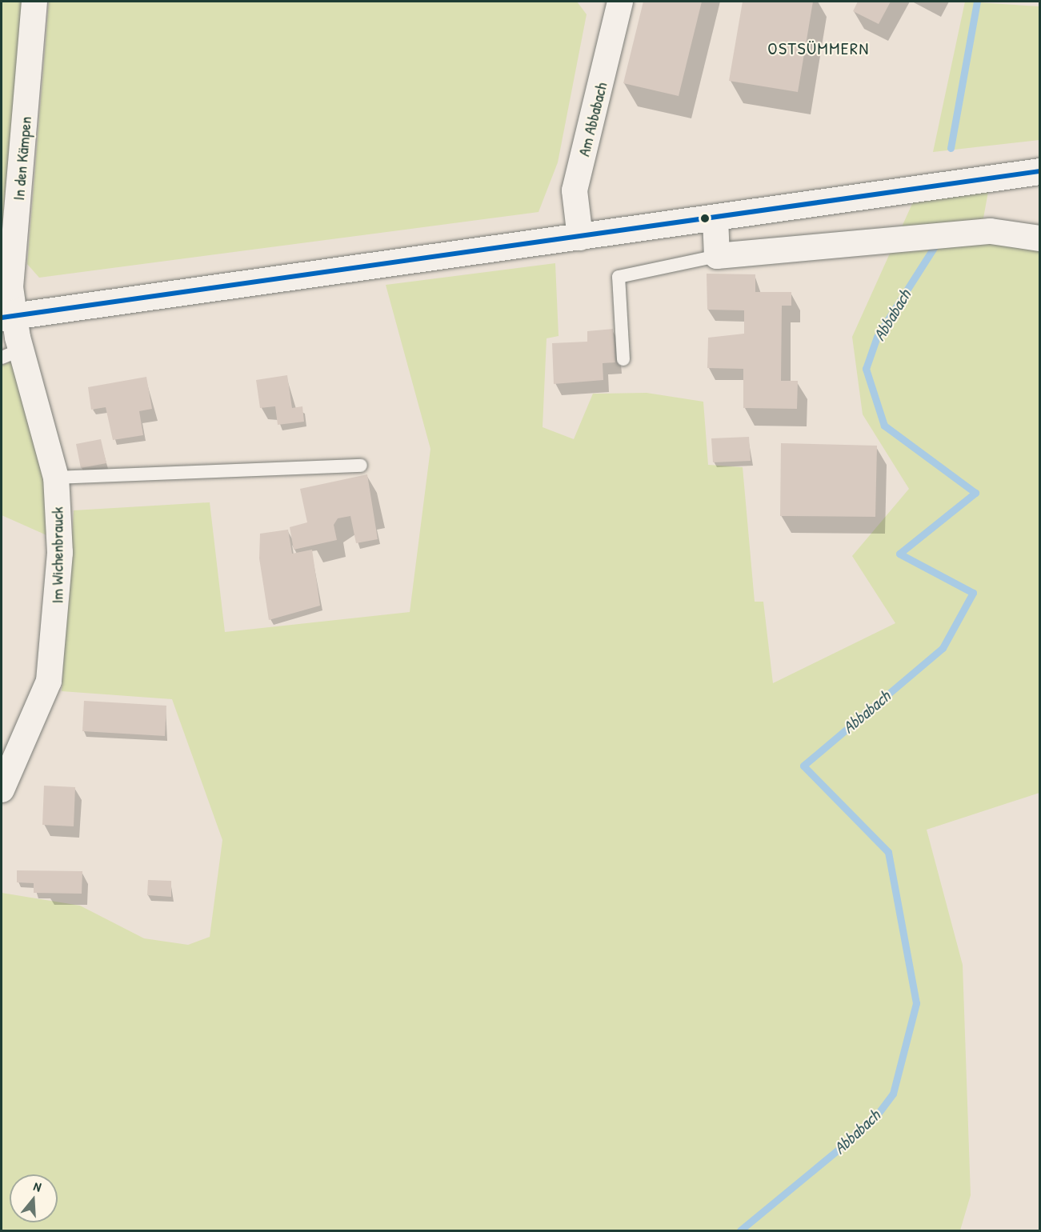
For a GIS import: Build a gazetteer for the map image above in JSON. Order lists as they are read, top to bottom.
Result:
{
  "streets": {
    "street": ["Am Abbabach", "In den Kämpen", "Im Wichenbrauck"]
  },
  "crossings": [
    ["In den Kämpen", "Im Wichenbrauck"]
  ],
  "districts": ["OSTSÜMMERN"],
  "water": ["Abbabach"],
  "north": "top"
}
